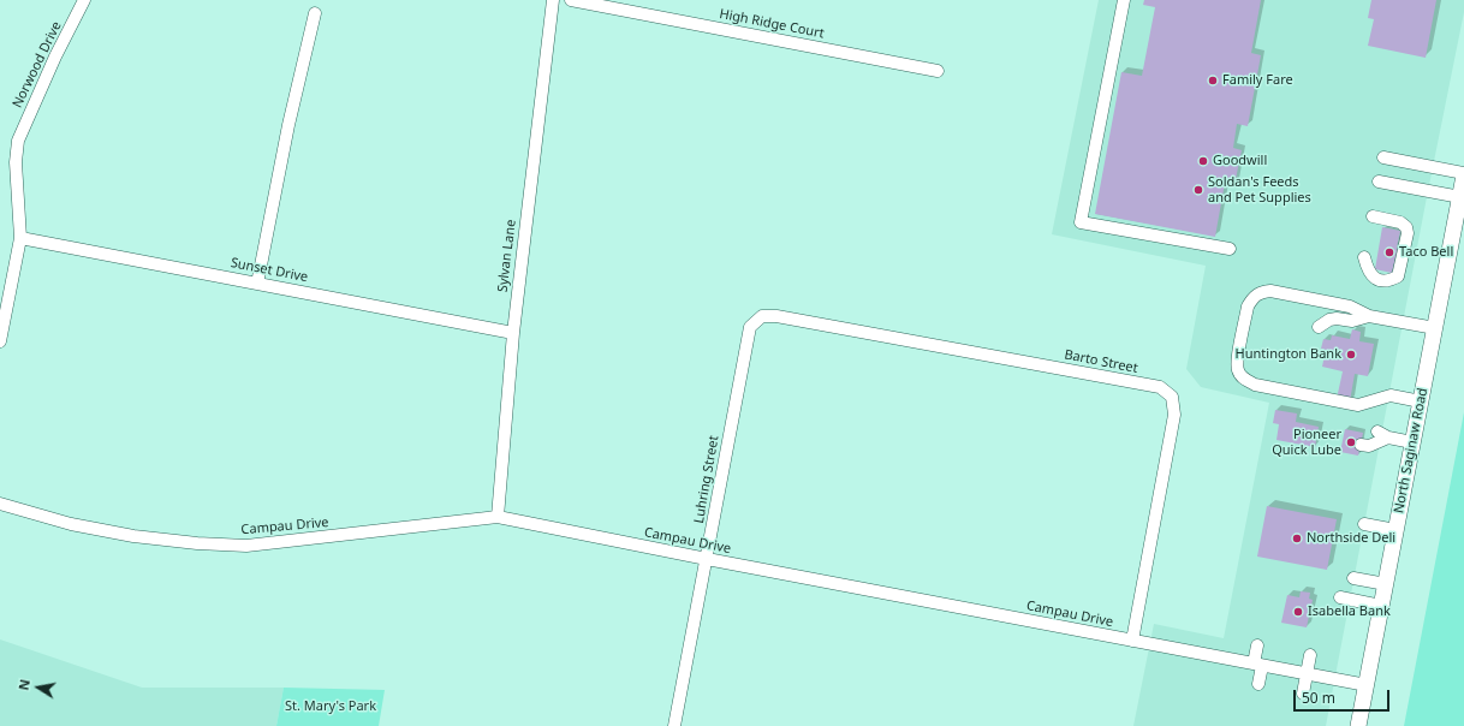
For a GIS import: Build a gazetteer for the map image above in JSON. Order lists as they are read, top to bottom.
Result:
{
  "streets": {
    "main road": ["North Saginaw Road"],
    "street": [
      "High Ridge Court",
      "Norwood Drive",
      "Sylvan Lane",
      "Sunset Drive",
      "Barto Street",
      "Luhring Street",
      "Campau Drive"
    ]
  },
  "crossings": [
    ["Norwood Drive", "Sunset Drive"],
    ["Sylvan Lane", "Sunset Drive"],
    ["Sylvan Lane", "Campau Drive"],
    ["Barto Street", "Luhring Street"],
    ["Barto Street", "Campau Drive"],
    ["North Saginaw Road", "Campau Drive"],
    ["Luhring Street", "Campau Drive"]
  ],
  "parks": ["St. Mary's Park"],
  "places": [
    "Family Fare",
    "Goodwill",
    "Soldan's Feeds and Pet Supplies",
    "Taco Bell",
    "Huntington Bank",
    "Pioneer Quick Lube",
    "Northside Deli",
    "Isabella Bank"
  ],
  "scale_bar": "50 m",
  "north": "left"
}
